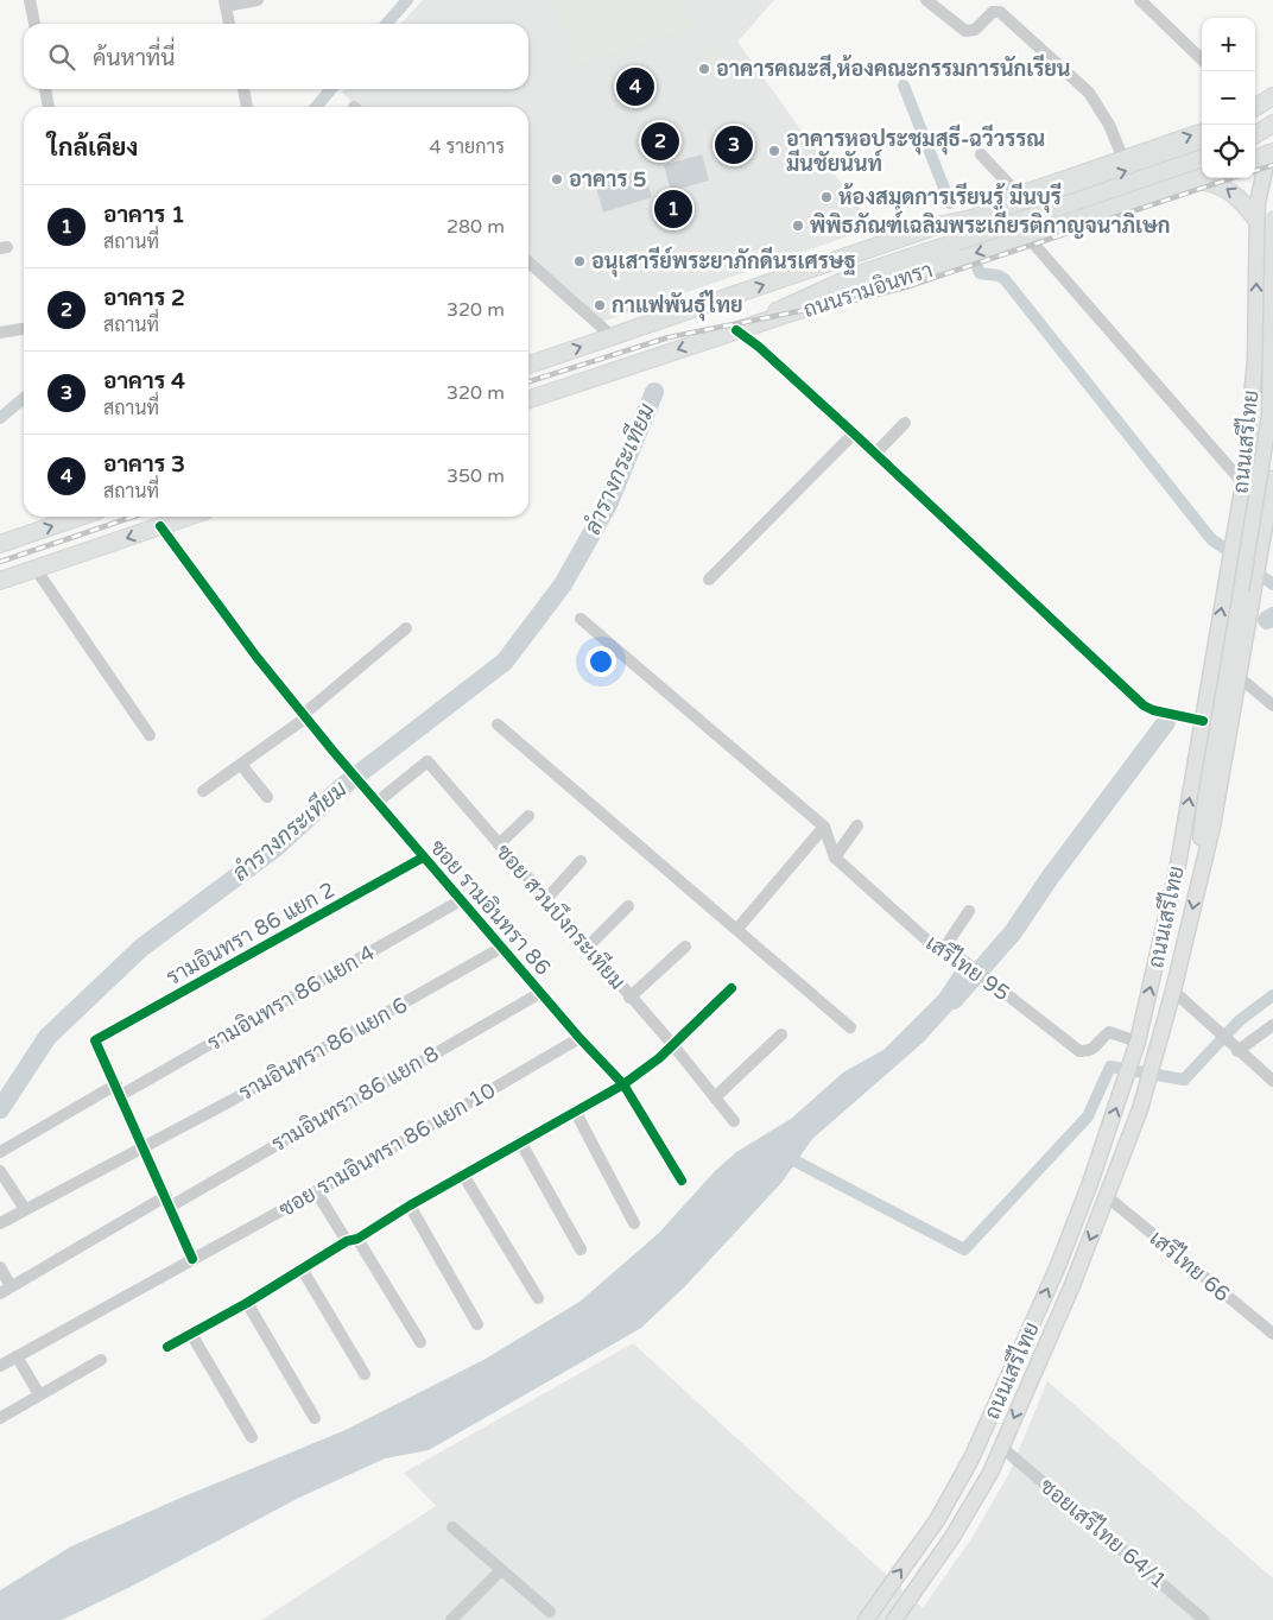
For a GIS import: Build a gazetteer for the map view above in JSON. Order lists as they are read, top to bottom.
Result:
{
  "streets": {
    "highway": ["ถนนรามอินทรา"],
    "main road": ["ถนนเสรีไทย"],
    "street": [
      "ซอย รามอินทรา 86",
      "ซอย สวนบึงกระเทียม",
      "รามอินทรา 86 แยก 2",
      "เสรีไทย 95",
      "รามอินทรา 86 แยก 4",
      "รามอินทรา 86 แยก 6",
      "รามอินทรา 86 แยก 8",
      "ซอย รามอินทรา 86 แยก 10",
      "เสรีไทย 66",
      "ซอยเสรีไทย 64/1"
    ]
  },
  "crossings": [
    ["ถนนเสรีไทย", "เสรีไทย 95"],
    ["ถนนเสรีไทย", "เสรีไทย 66"],
    ["ถนนเสรีไทย", "ซอยเสรีไทย 64/1"],
    ["ซอย รามอินทรา 86", "ซอย สวนบึงกระเทียม"],
    ["ซอย รามอินทรา 86", "รามอินทรา 86 แยก 2"],
    ["ซอย รามอินทรา 86", "รามอินทรา 86 แยก 4"],
    ["ซอย รามอินทรา 86", "รามอินทรา 86 แยก 6"],
    ["ซอย รามอินทรา 86", "รามอินทรา 86 แยก 8"],
    ["ซอย รามอินทรา 86", "ซอย รามอินทรา 86 แยก 10"],
    ["รามอินทรา 86 แยก 2", "รามอินทรา 86 แยก 4"]
  ],
  "water": ["ลำรางกระเทียม"],
  "places": [
    "อาคารคณะสี,ห้องคณะกรรมการนักเรียน",
    "อาคารหอประชุมสุธี-ฉวีวรรณ มีนชัยนันท์",
    "อาคาร 5",
    "ห้องสมุดการเรียนรู้ มีนบุรี",
    "พิพิธภัณฑ์เฉลิมพระเกียรติกาญจนาภิเษก",
    "อนุเสารีย์พระยาภักดีนรเศรษฐ",
    "กาแฟพันธ์ุไทย"
  ],
  "page": {
    "map_buttons": ["+", "−"],
    "search": "ค้นหาที่นี่",
    "pins": [
      "4",
      "2",
      "3",
      "1"
    ],
    "heading": ["ใกล้เคียง", "4 รายการ"],
    "list": [
      {
        "mark": "1",
        "name": "อาคาร 1",
        "note": "สถานที่",
        "value": "280 m"
      },
      {
        "mark": "2",
        "name": "อาคาร 2",
        "note": "สถานที่",
        "value": "320 m"
      },
      {
        "mark": "3",
        "name": "อาคาร 4",
        "note": "สถานที่",
        "value": "320 m"
      },
      {
        "mark": "4",
        "name": "อาคาร 3",
        "note": "สถานที่",
        "value": "350 m"
      }
    ]
  }
}
